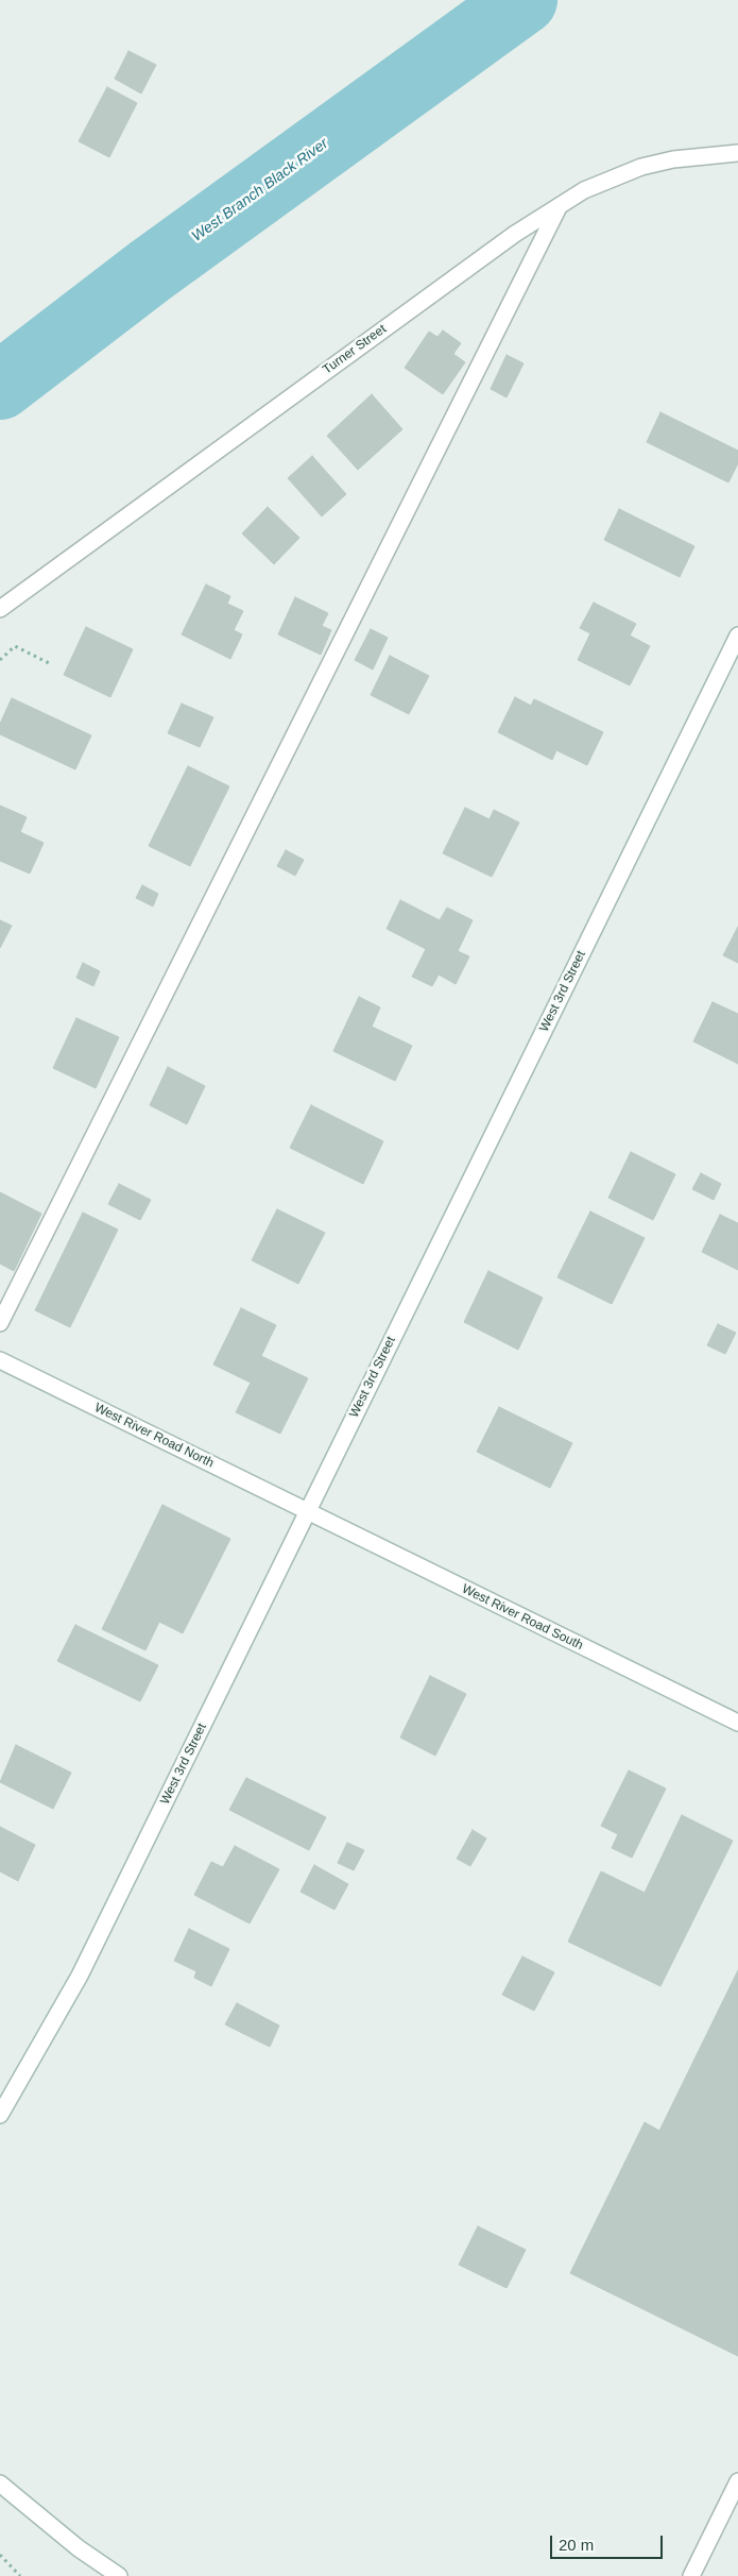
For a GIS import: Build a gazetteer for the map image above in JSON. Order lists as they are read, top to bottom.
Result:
{
  "streets": {
    "main road": [
      "Turner Street",
      "West 3rd Street",
      "West River Road North",
      "West River Road South"
    ]
  },
  "crossings": [
    ["West 3rd Street", "West River Road North"],
    ["West 3rd Street", "West River Road South"],
    ["West River Road North", "West River Road South"]
  ],
  "water": ["West Branch Black River"],
  "scale_bar": "20 m"
}
